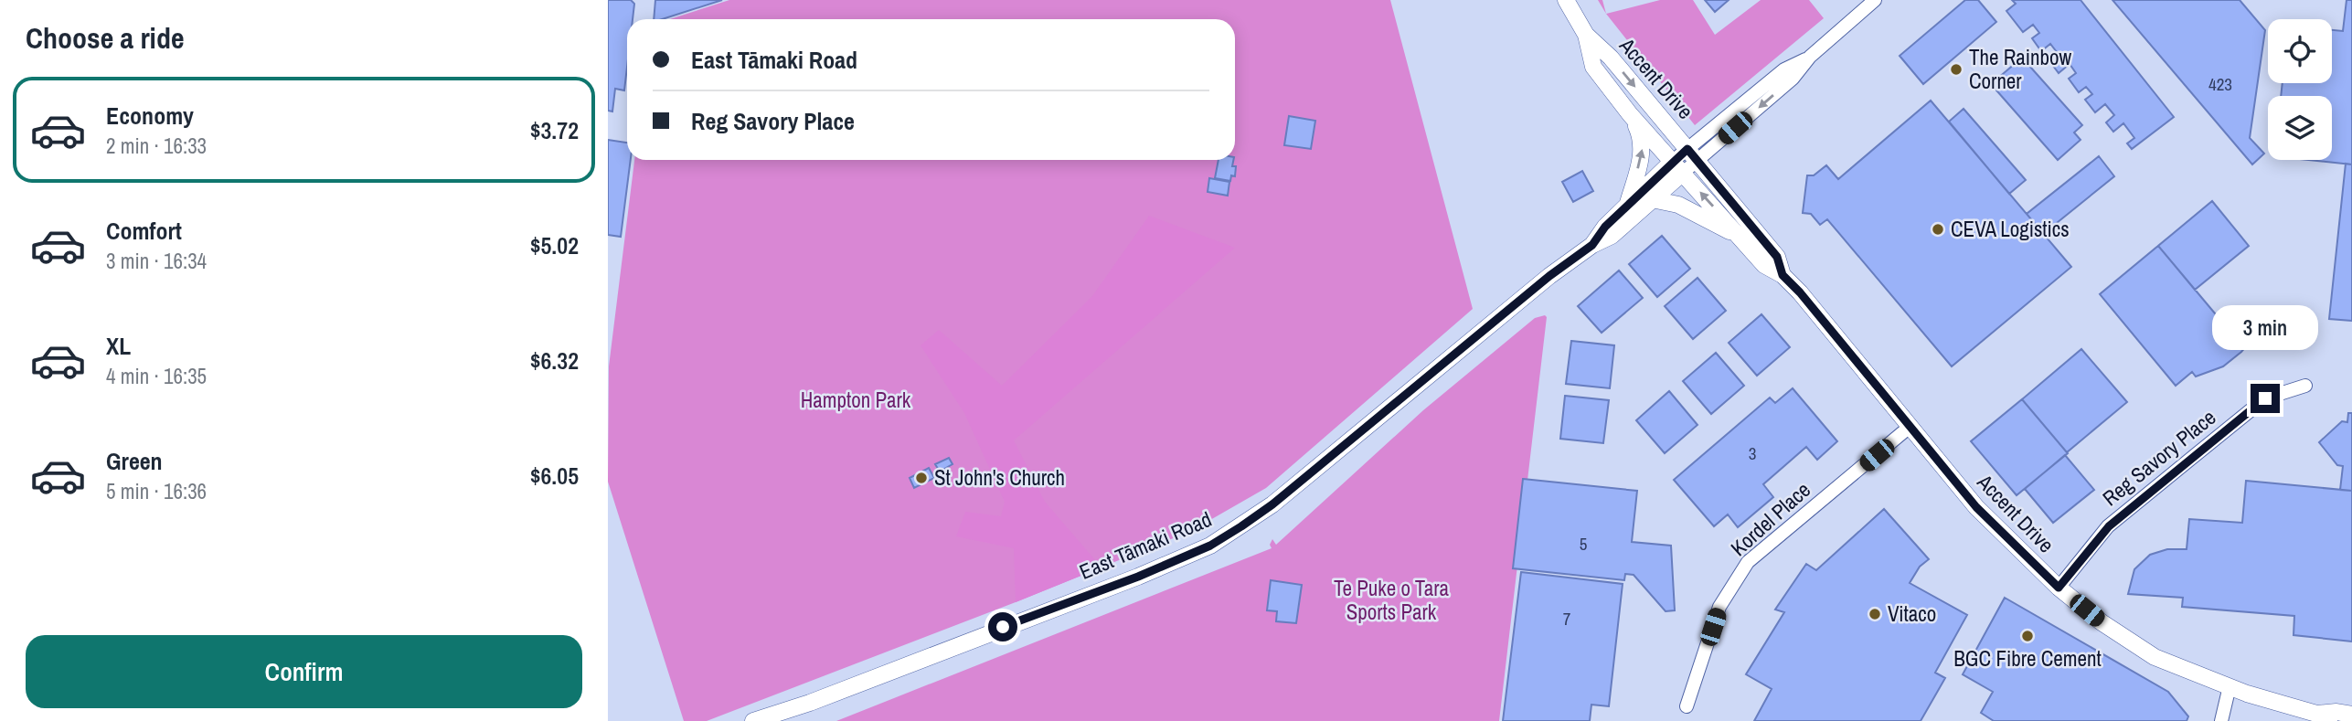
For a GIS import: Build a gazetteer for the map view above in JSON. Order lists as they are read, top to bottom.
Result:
{
  "streets": {
    "main road": ["Accent Drive", "East Tāmaki Road"],
    "street": ["Reg Savory Place", "Kordel Place"]
  },
  "crossings": [
    ["Accent Drive", "Reg Savory Place"],
    ["Accent Drive", "Kordel Place"],
    ["Accent Drive", "East Tāmaki Road"]
  ],
  "parks": ["Hampton Park", "Te Puke o Tara Sports Park"],
  "places": [
    "The Rainbow Corner",
    "CEVA Logistics",
    "St John's Church",
    "Vitaco",
    "BGC Fibre Cement"
  ],
  "house_numbers": [
    "423",
    "3",
    "5",
    "7"
  ],
  "page": {
    "heading": "Choose a ride",
    "banner": ["East Tāmaki Road", "Reg Savory Place"],
    "list": [
      {
        "name": "Economy",
        "note": "2 min · 16:33",
        "value": "$3.72"
      },
      {
        "name": "Comfort",
        "note": "3 min · 16:34",
        "value": "$5.02"
      },
      {
        "name": "XL",
        "note": "4 min · 16:35",
        "value": "$6.32"
      },
      {
        "name": "Green",
        "note": "5 min · 16:36",
        "value": "$6.05"
      }
    ],
    "bubble": "3 min",
    "buttons": "Confirm"
  }
}
